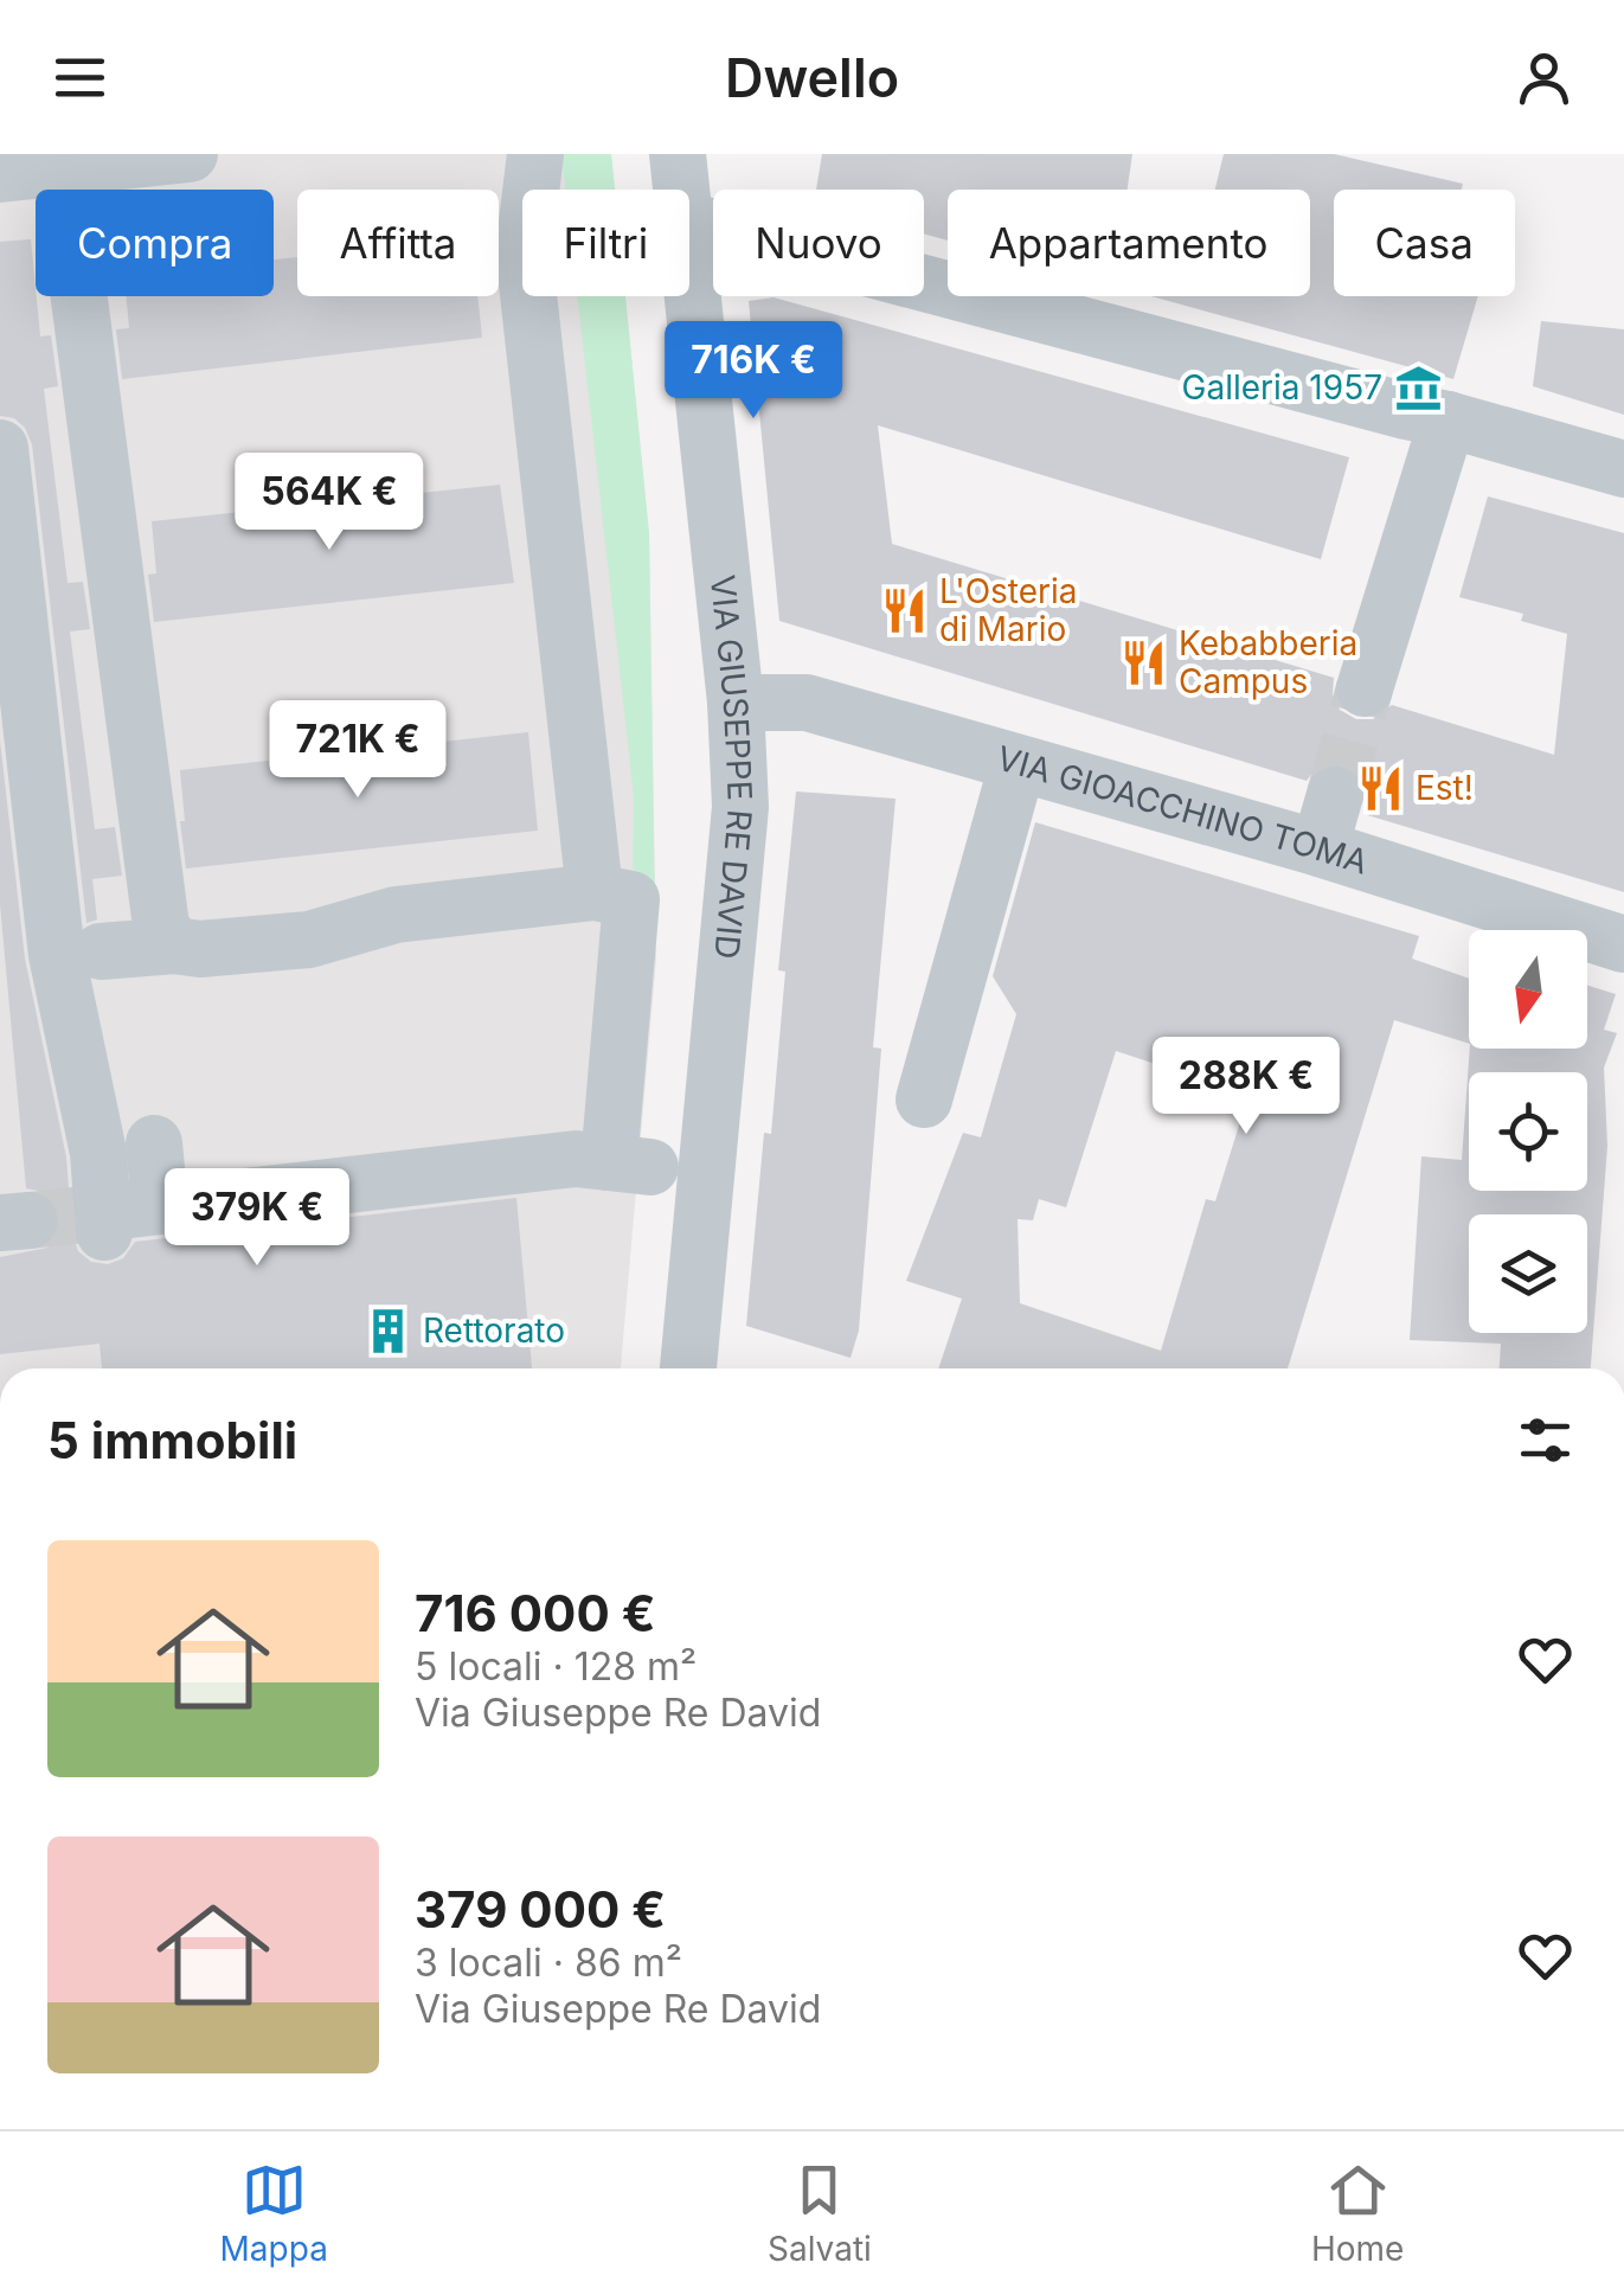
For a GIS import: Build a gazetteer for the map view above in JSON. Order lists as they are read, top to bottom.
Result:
{
  "streets": {
    "street": ["VIA GIUSEPPE RE DAVID", "VIA GIOACCHINO TOMA"]
  },
  "crossings": [
    ["VIA GIUSEPPE RE DAVID", "VIA GIOACCHINO TOMA"]
  ],
  "places": {
    "museum": ["Galleria 1957"],
    "restaurant": ["L'Osteria di Mario", "Kebabberia Campus", "Est!"],
    "building": ["Rettorato"]
  },
  "north": "bottom",
  "page": {
    "header": "Dwello",
    "chip": [
      "Compra",
      "Affitta",
      "Filtri",
      "Nuovo",
      "Appartamento",
      "Casa"
    ],
    "price": [
      "716K €",
      "564K €",
      "721K €",
      "288K €",
      "379K €"
    ],
    "heading": "5 immobili",
    "list": [
      {
        "name": "716 000 €",
        "note": "5 locali · 128 m² · Via Giuseppe Re David"
      },
      {
        "name": "379 000 €",
        "note": "3 locali · 86 m² · Via Giuseppe Re David"
      }
    ],
    "tabs": ["Mappa", "Salvati", "Home"]
  }
}
